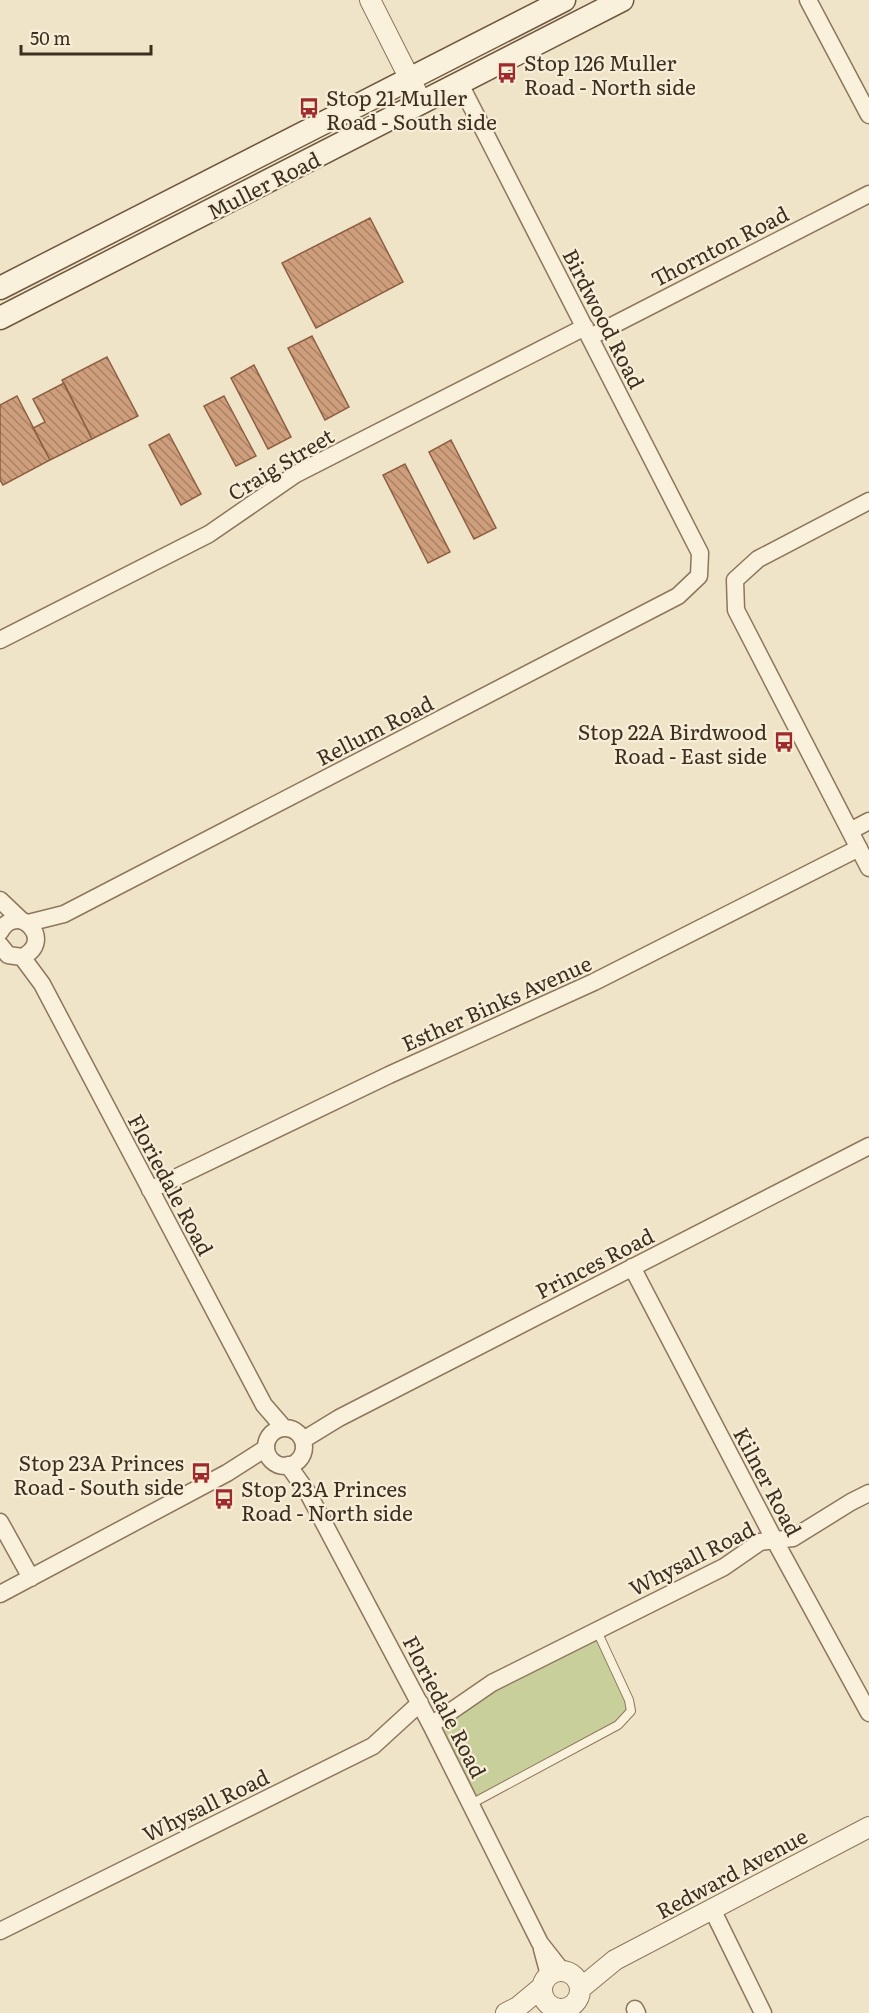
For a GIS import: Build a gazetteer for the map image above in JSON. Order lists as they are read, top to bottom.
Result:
{
  "streets": {
    "main road": ["Muller Road"],
    "street": [
      "Thornton Road",
      "Birdwood Road",
      "Craig Street",
      "Rellum Road",
      "Esther Binks Avenue",
      "Floriedale Road",
      "Princes Road",
      "Kilner Road",
      "Whysall Road",
      "Redward Avenue"
    ]
  },
  "crossings": [
    ["Muller Road", "Birdwood Road"],
    ["Thornton Road", "Birdwood Road"],
    ["Thornton Road", "Craig Street"],
    ["Birdwood Road", "Craig Street"],
    ["Birdwood Road", "Rellum Road"],
    ["Rellum Road", "Floriedale Road"],
    ["Esther Binks Avenue", "Floriedale Road"],
    ["Floriedale Road", "Princes Road"],
    ["Floriedale Road", "Whysall Road"],
    ["Floriedale Road", "Redward Avenue"],
    ["Princes Road", "Kilner Road"],
    ["Kilner Road", "Whysall Road"]
  ],
  "places": {
    "bus stop": [
      "Stop 126 Muller Road - North side",
      "Stop 21 Muller Road - South side",
      "Stop 22A Birdwood Road - East side",
      "Stop 23A Princes Road - South side",
      "Stop 23A Princes Road - North side"
    ]
  },
  "scale_bar": "50 m"
}
